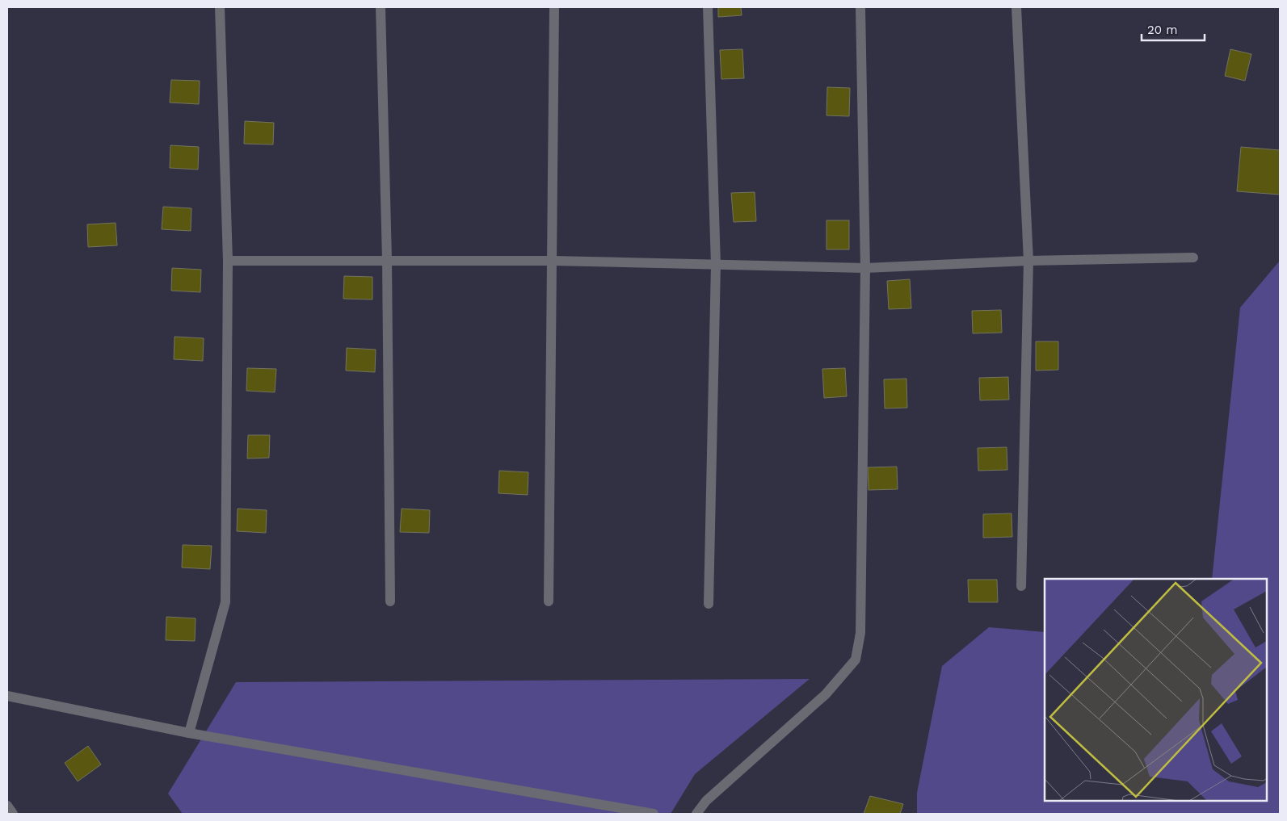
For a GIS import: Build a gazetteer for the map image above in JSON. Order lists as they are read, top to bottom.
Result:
{
  "scale_bar": "20 m"
}
